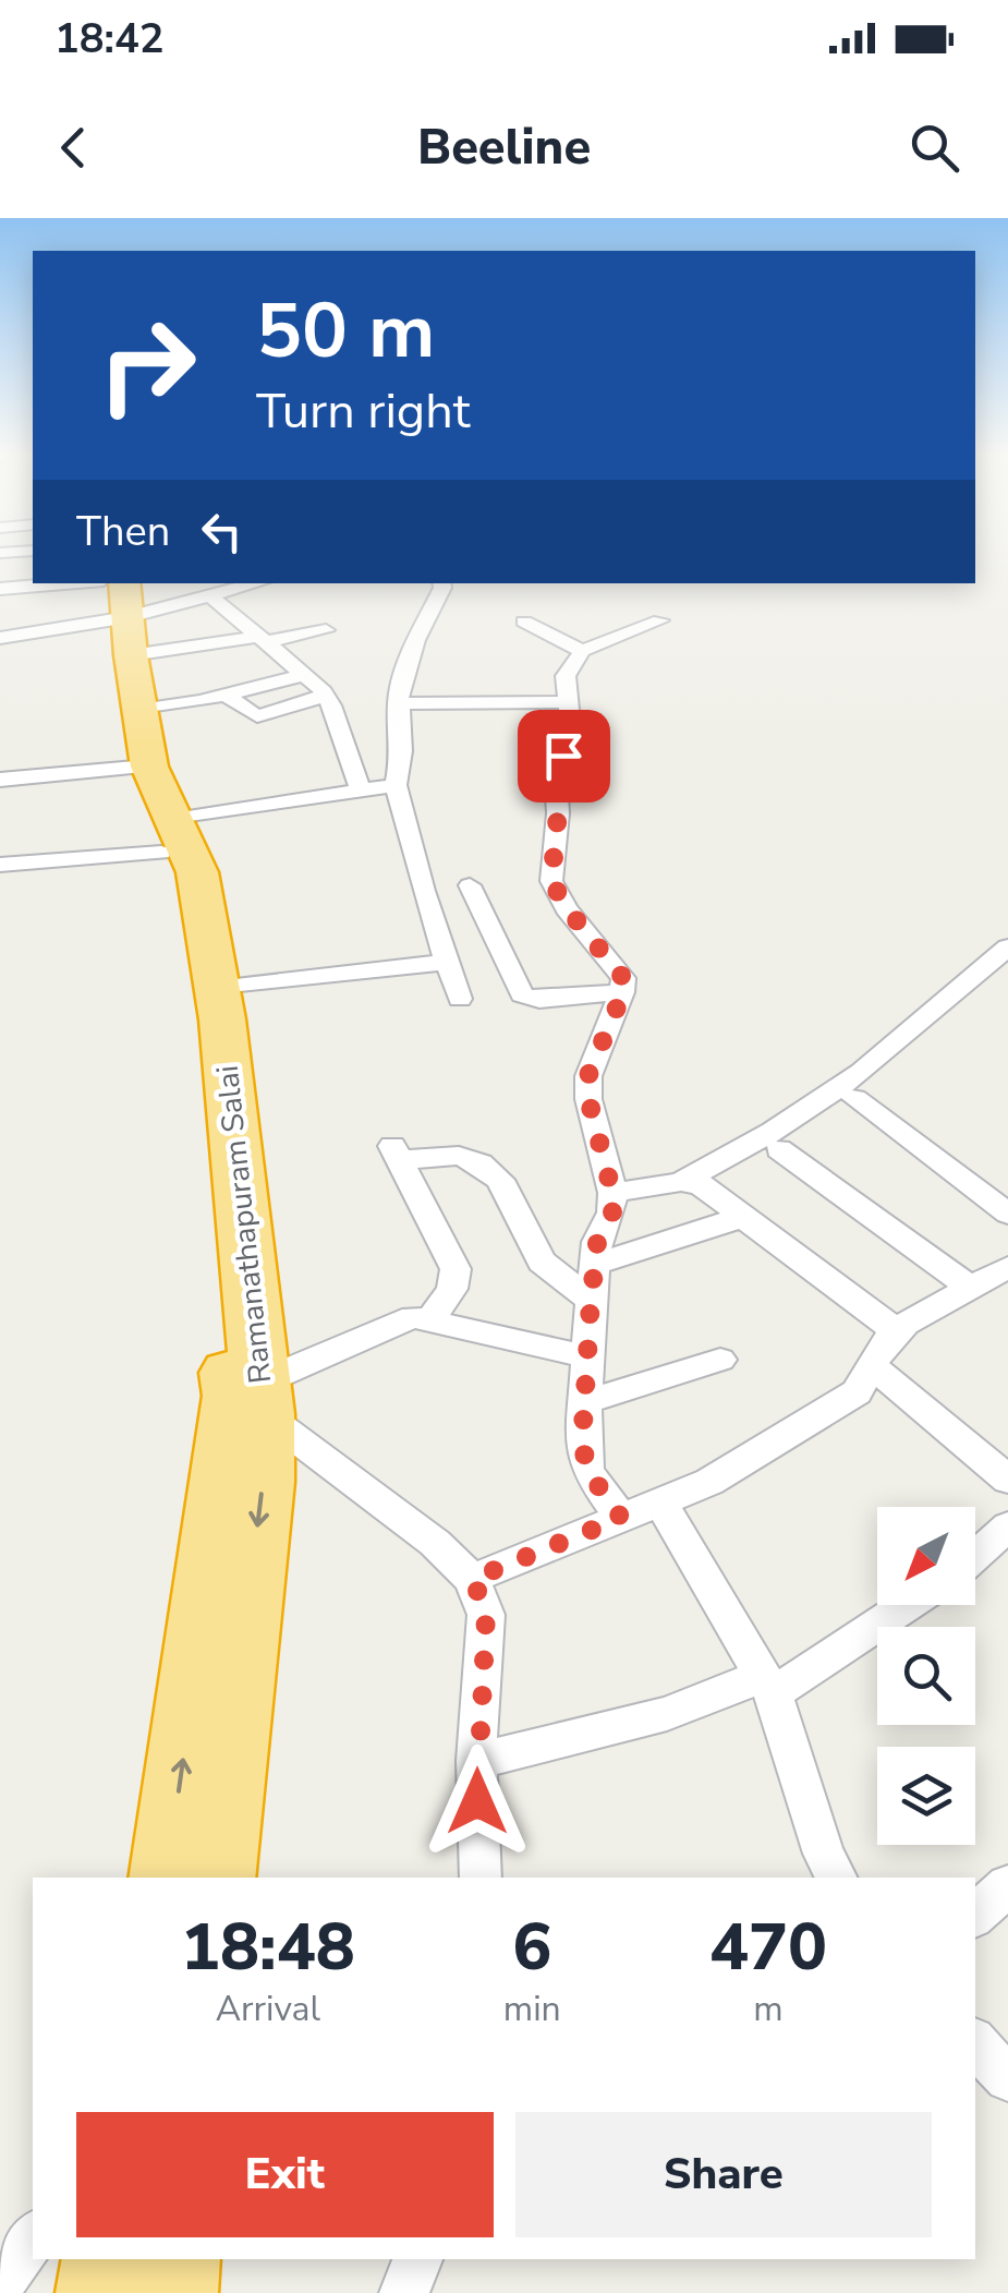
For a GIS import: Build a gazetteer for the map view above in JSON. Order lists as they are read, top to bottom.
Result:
{
  "streets": {
    "highway": ["Ramanathapuram Salai"]
  },
  "north": "bottom left",
  "page": {
    "status": "18:42",
    "header": "Beeline",
    "turn": ["50 m", "Turn right"],
    "then": "Then",
    "eta": [
      "18:48",
      "Arrival",
      "6",
      "min",
      "470",
      "m"
    ],
    "buttons": ["Exit", "Share"]
  }
}
